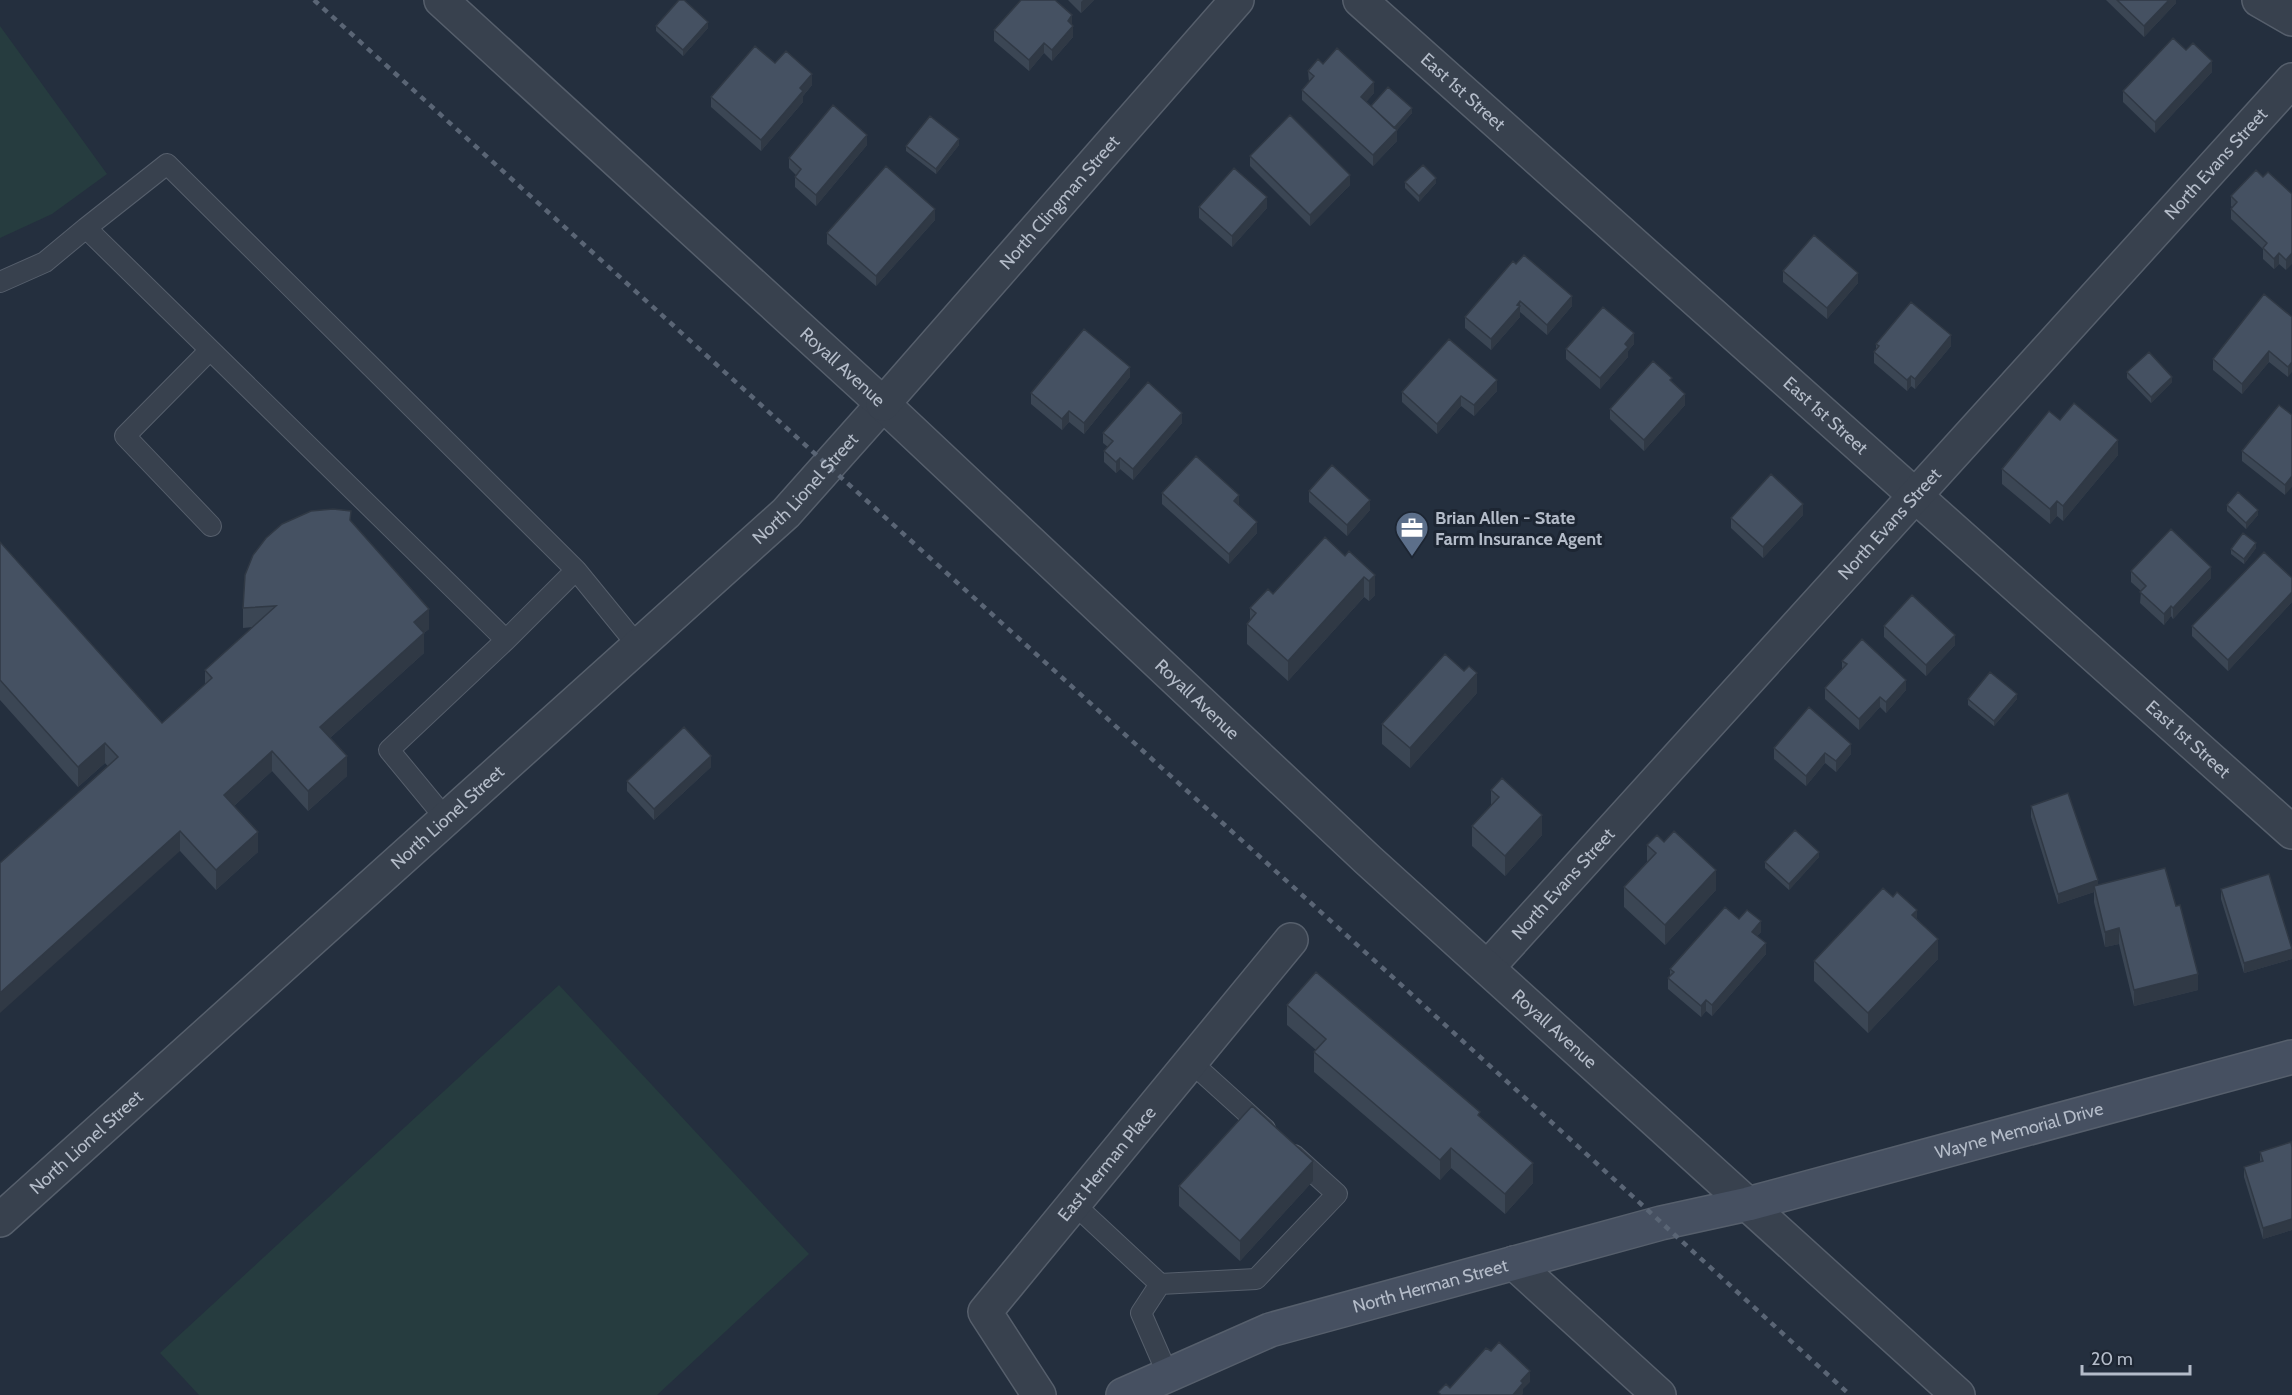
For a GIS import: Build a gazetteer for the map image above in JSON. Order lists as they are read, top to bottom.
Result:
{
  "streets": {
    "main road": ["Wayne Memorial Drive", "North Herman Street"],
    "street": [
      "East 1st Street",
      "North Evans Street",
      "North Clingman Street",
      "Royall Avenue",
      "North Lionel Street",
      "East Herman Place"
    ]
  },
  "crossings": [
    ["East 1st Street", "North Evans Street"],
    ["North Evans Street", "Royall Avenue"],
    ["North Clingman Street", "Royall Avenue"],
    ["North Clingman Street", "North Lionel Street"],
    ["Royall Avenue", "North Lionel Street"],
    ["Royall Avenue", "Wayne Memorial Drive"],
    ["Royall Avenue", "North Herman Street"],
    ["Wayne Memorial Drive", "North Herman Street"]
  ],
  "places": {
    "office": ["Brian Allen - State Farm Insurance Agent"]
  },
  "scale_bar": "20 m"
}
